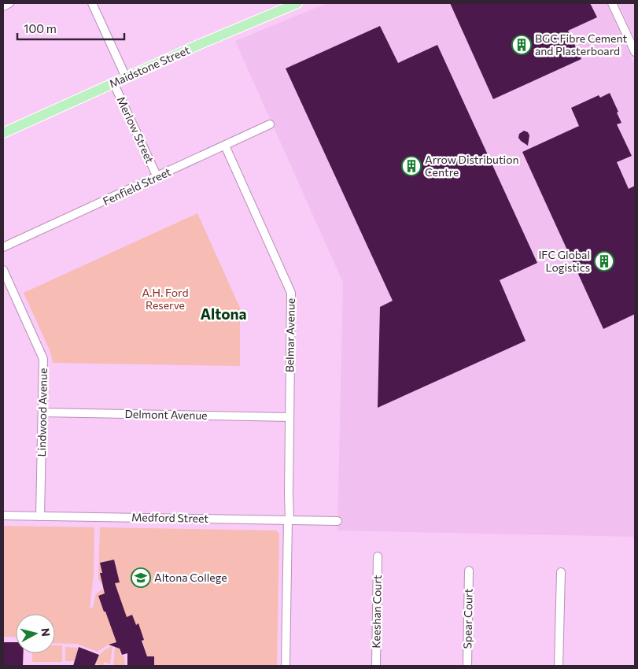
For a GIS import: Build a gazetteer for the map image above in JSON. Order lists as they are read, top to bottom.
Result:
{
  "streets": {
    "main road": ["Maidstone Street"],
    "street": [
      "Merlow Street",
      "Fenfield Street",
      "Belmar Avenue",
      "Lindwood Avenue",
      "Delmont Avenue",
      "Medford Street",
      "Keeshan Court",
      "Spear Court"
    ]
  },
  "crossings": [
    ["Maidstone Street", "Merlow Street"],
    ["Merlow Street", "Fenfield Street"],
    ["Fenfield Street", "Belmar Avenue"],
    ["Belmar Avenue", "Delmont Avenue"],
    ["Belmar Avenue", "Medford Street"],
    ["Lindwood Avenue", "Delmont Avenue"],
    ["Lindwood Avenue", "Medford Street"]
  ],
  "districts": ["Altona"],
  "parks": ["A.H. Ford Reserve"],
  "places": {
    "building": ["BGC Fibre Cement and Plasterboard", "Arrow Distribution Centre", "IFC Global Logistics"],
    "school or university": ["Altona College"]
  },
  "scale_bar": "100 m",
  "north": "right"
}
